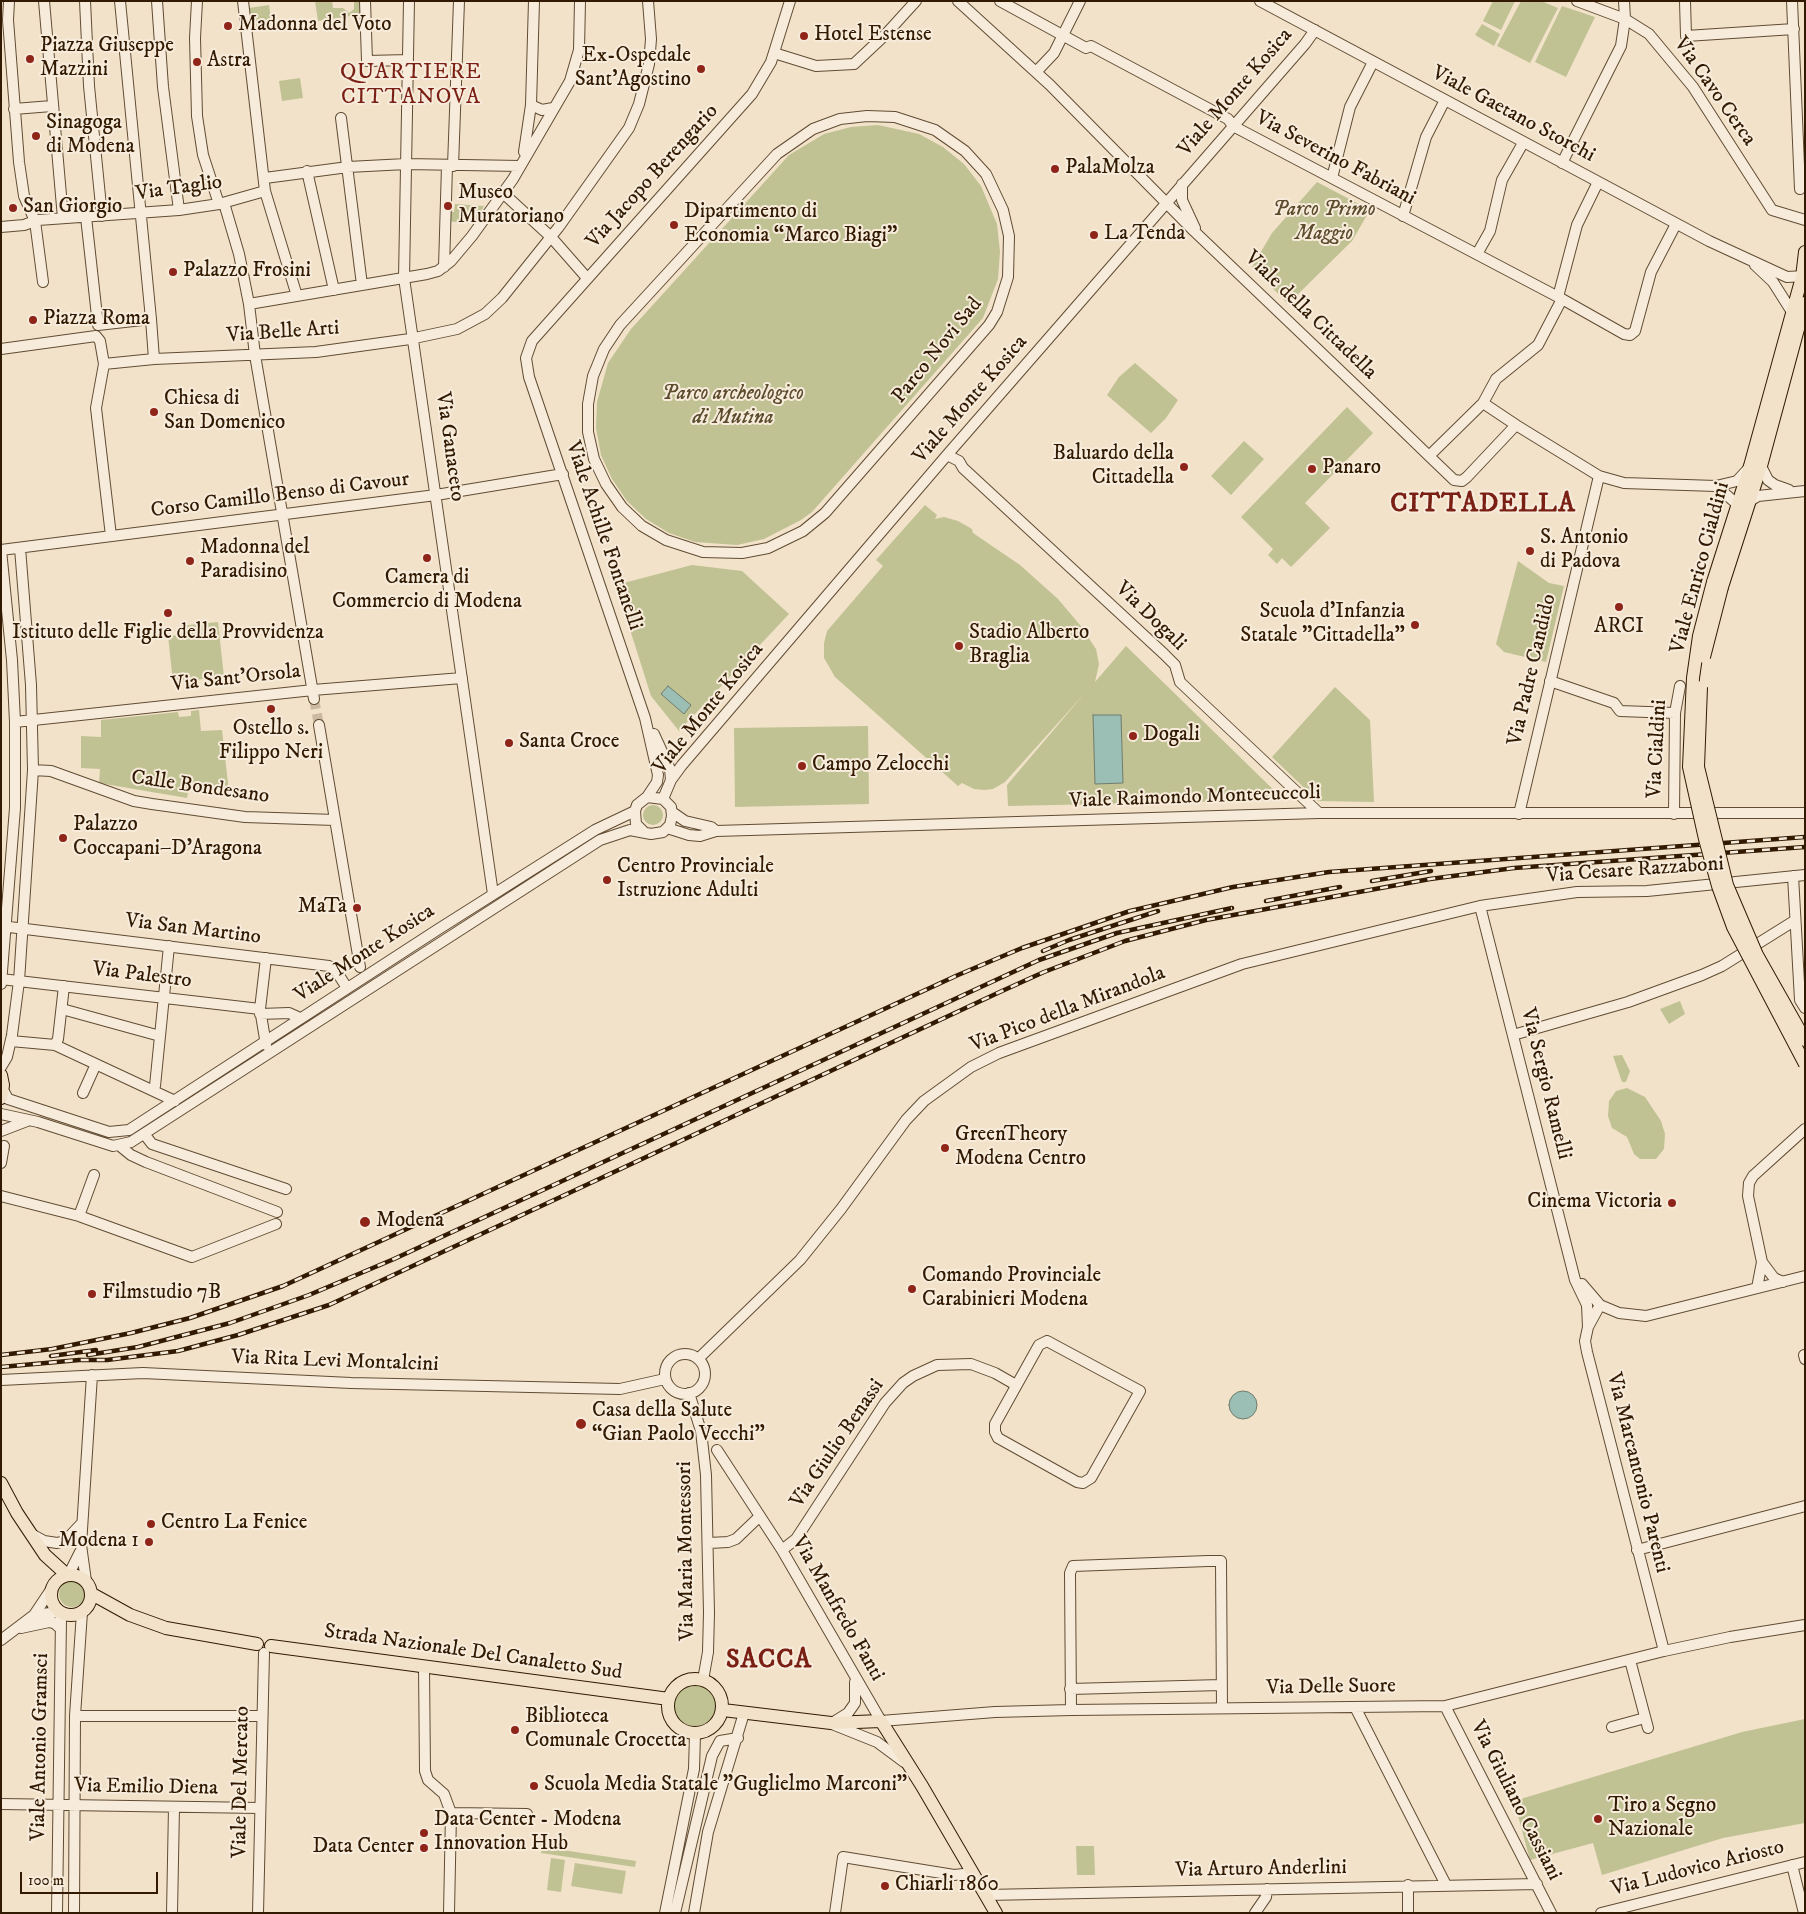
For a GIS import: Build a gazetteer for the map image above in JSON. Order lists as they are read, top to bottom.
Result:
{
  "streets": {
    "main road": ["Viale Enrico Cialdini", "Strada Nazionale Del Canaletto Sud"],
    "street": [
      "Via Cavo Cerca",
      "Viale Monte Kosica",
      "Viale Gaetano Storchi",
      "Via Severino Fabriani",
      "Via Jacopo Berengario",
      "Via Taglio",
      "Viale della Cittadella",
      "Via Belle Arti",
      "Parco Novi Sad",
      "Via Ganaceto",
      "Corso Camillo Benso di Cavour",
      "Viale Achille Fontanelli",
      "Via Dogali",
      "Via Padre Candido",
      "Via Sant'Orsola",
      "Via Cialdini",
      "Calle Bondesano",
      "Viale Raimondo Montecuccoli",
      "Via Cesare Razzaboni",
      "Via San Martino",
      "Via Palestro",
      "Via Pico della Mirandola",
      "Via Sergio Ramelli",
      "Via Rita Levi Montalcini",
      "Via Giulio Benassi",
      "Via Marcantonio Parenti",
      "Via Maria Montessori",
      "Via Manfredo Fanti",
      "Via Delle Suore",
      "Viale Antonio Gramsci",
      "Viale Del Mercato",
      "Via Emilio Diena",
      "Via Giuliano Cassiani",
      "Via Ludovico Ariosto",
      "Via Arturo Anderlini"
    ]
  },
  "crossings": [
    ["Viale Monte Kosica", "Viale Gaetano Storchi"],
    ["Viale Monte Kosica", "Via Severino Fabriani"],
    ["Viale Monte Kosica", "Viale della Cittadella"],
    ["Viale Monte Kosica", "Via Ganaceto"],
    ["Viale Monte Kosica", "Viale Achille Fontanelli"],
    ["Viale Monte Kosica", "Via Dogali"],
    ["Viale Monte Kosica", "Viale Raimondo Montecuccoli"],
    ["Viale Monte Kosica", "Via San Martino"],
    ["Viale Monte Kosica", "Via Palestro"],
    ["Viale Gaetano Storchi", "Via Severino Fabriani"],
    ["Viale Gaetano Storchi", "Viale Enrico Cialdini"],
    ["Via Jacopo Berengario", "Viale Achille Fontanelli"],
    ["Via Belle Arti", "Via Ganaceto"],
    ["Via Ganaceto", "Corso Camillo Benso di Cavour"],
    ["Via Ganaceto", "Via Sant'Orsola"],
    ["Corso Camillo Benso di Cavour", "Viale Achille Fontanelli"],
    ["Viale Achille Fontanelli", "Viale Raimondo Montecuccoli"],
    ["Via Dogali", "Viale Raimondo Montecuccoli"],
    ["Via Padre Candido", "Viale Raimondo Montecuccoli"],
    ["Via Cialdini", "Viale Raimondo Montecuccoli"],
    ["Via Cesare Razzaboni", "Via Pico della Mirandola"],
    ["Via Cesare Razzaboni", "Via Sergio Ramelli"],
    ["Via Pico della Mirandola", "Via Sergio Ramelli"],
    ["Via Pico della Mirandola", "Via Rita Levi Montalcini"],
    ["Via Pico della Mirandola", "Via Maria Montessori"],
    ["Via Sergio Ramelli", "Via Marcantonio Parenti"],
    ["Via Rita Levi Montalcini", "Via Maria Montessori"],
    ["Via Giulio Benassi", "Via Manfredo Fanti"],
    ["Via Marcantonio Parenti", "Via Delle Suore"],
    ["Via Maria Montessori", "Strada Nazionale Del Canaletto Sud"],
    ["Via Manfredo Fanti", "Via Delle Suore"],
    ["Strada Nazionale Del Canaletto Sud", "Viale Antonio Gramsci"],
    ["Strada Nazionale Del Canaletto Sud", "Viale Del Mercato"],
    ["Via Delle Suore", "Via Giuliano Cassiani"],
    ["Viale Antonio Gramsci", "Viale Del Mercato"],
    ["Viale Antonio Gramsci", "Via Emilio Diena"],
    ["Viale Del Mercato", "Via Emilio Diena"],
    ["Via Giuliano Cassiani", "Via Arturo Anderlini"]
  ],
  "districts": ["QUARTIERE CITTANOVA", "CITTADELLA", "SACCA"],
  "parks": ["Parco Primo Maggio", "Parco archeologico di Mutina"],
  "places": [
    "Madonna del Voto",
    "Hotel Estense",
    "Piazza Giuseppe Mazzini",
    "Astra",
    "Ex-Ospedale Sant'Agostino",
    "Sinagoga di Modena",
    "PalaMolza",
    "Museo Muratoriano",
    "San Giorgio",
    "Dipartimento di Economia “Marco Biagi”",
    "La Tenda",
    "Palazzo Frosini",
    "Piazza Roma",
    "Chiesa di San Domenico",
    "Baluardo della Cittadella",
    "Panaro",
    "S. Antonio di Padova",
    "Camera di Commercio di Modena",
    "Madonna del Paradisino",
    "ARCI",
    "Istituto delle Figlie della Provvidenza",
    "Scuola d'Infanzia Statale \"Cittadella\"",
    "Stadio Alberto Braglia",
    "Ostello s. Filippo Neri",
    "Dogali",
    "Santa Croce",
    "Campo Zelocchi",
    "Palazzo Coccapani–D’Aragona",
    "Centro Provinciale Istruzione Adulti",
    "MaTa",
    "GreenTheory Modena Centro",
    "Cinema Victoria",
    "Modena",
    "Comando Provinciale Carabinieri Modena",
    "Filmstudio 7B",
    "Casa della Salute “Gian Paolo Vecchi”",
    "Centro La Fenice",
    "Modena 1",
    "Biblioteca Comunale Crocetta",
    "Scuola Media Statale \"Guglielmo Marconi\"",
    "Tiro a Segno Nazionale",
    "Data Center - Modena Innovation Hub",
    "Data Center",
    "Chiarli 1860"
  ],
  "scale_bar": "100 m"
}
